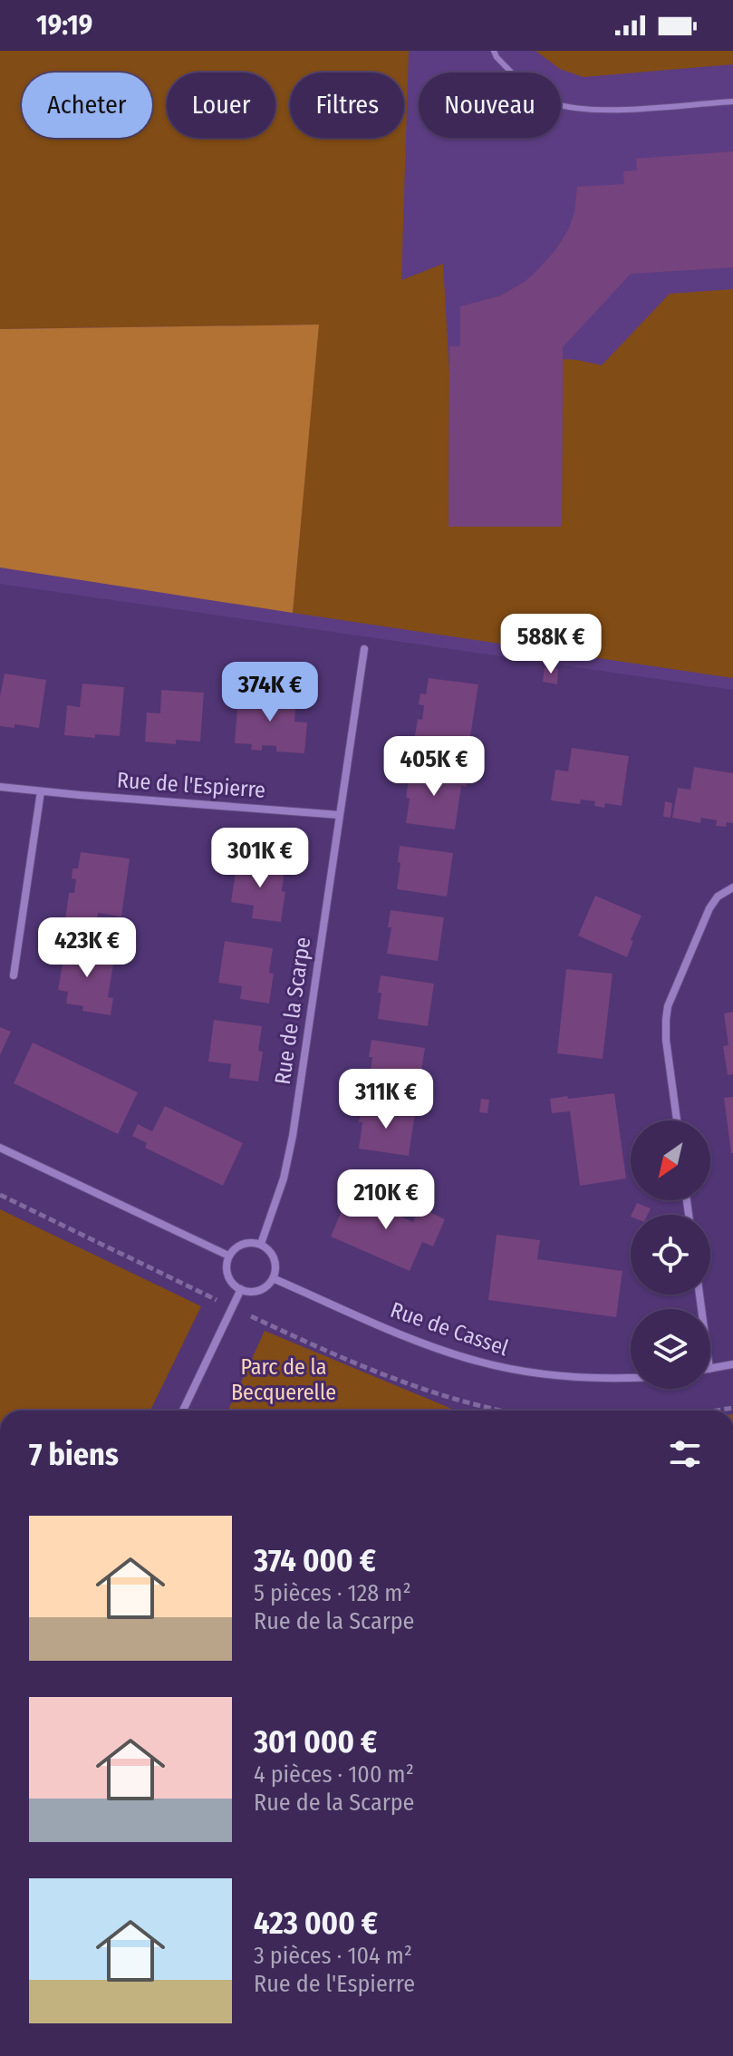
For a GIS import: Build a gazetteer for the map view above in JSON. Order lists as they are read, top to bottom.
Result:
{
  "streets": {
    "street": ["Rue de l'Espierre", "Rue de la Scarpe", "Rue de Cassel"]
  },
  "crossings": [
    ["Rue de l'Espierre", "Rue de la Scarpe"],
    ["Rue de la Scarpe", "Rue de Cassel"]
  ],
  "parks": ["Parc de la Becquerelle"],
  "north": "bottom left",
  "page": {
    "status": "19:19",
    "chip": [
      "Acheter",
      "Louer",
      "Filtres",
      "Nouveau"
    ],
    "price": [
      "588K €",
      "374K €",
      "405K €",
      "301K €",
      "423K €",
      "311K €",
      "210K €"
    ],
    "heading": "7 biens",
    "list": [
      {
        "name": "374 000 €",
        "note": "5 pièces · 128 m² · Rue de la Scarpe"
      },
      {
        "name": "301 000 €",
        "note": "4 pièces · 100 m² · Rue de la Scarpe"
      },
      {
        "name": "423 000 €",
        "note": "3 pièces · 104 m² · Rue de l'Espierre"
      }
    ]
  }
}
